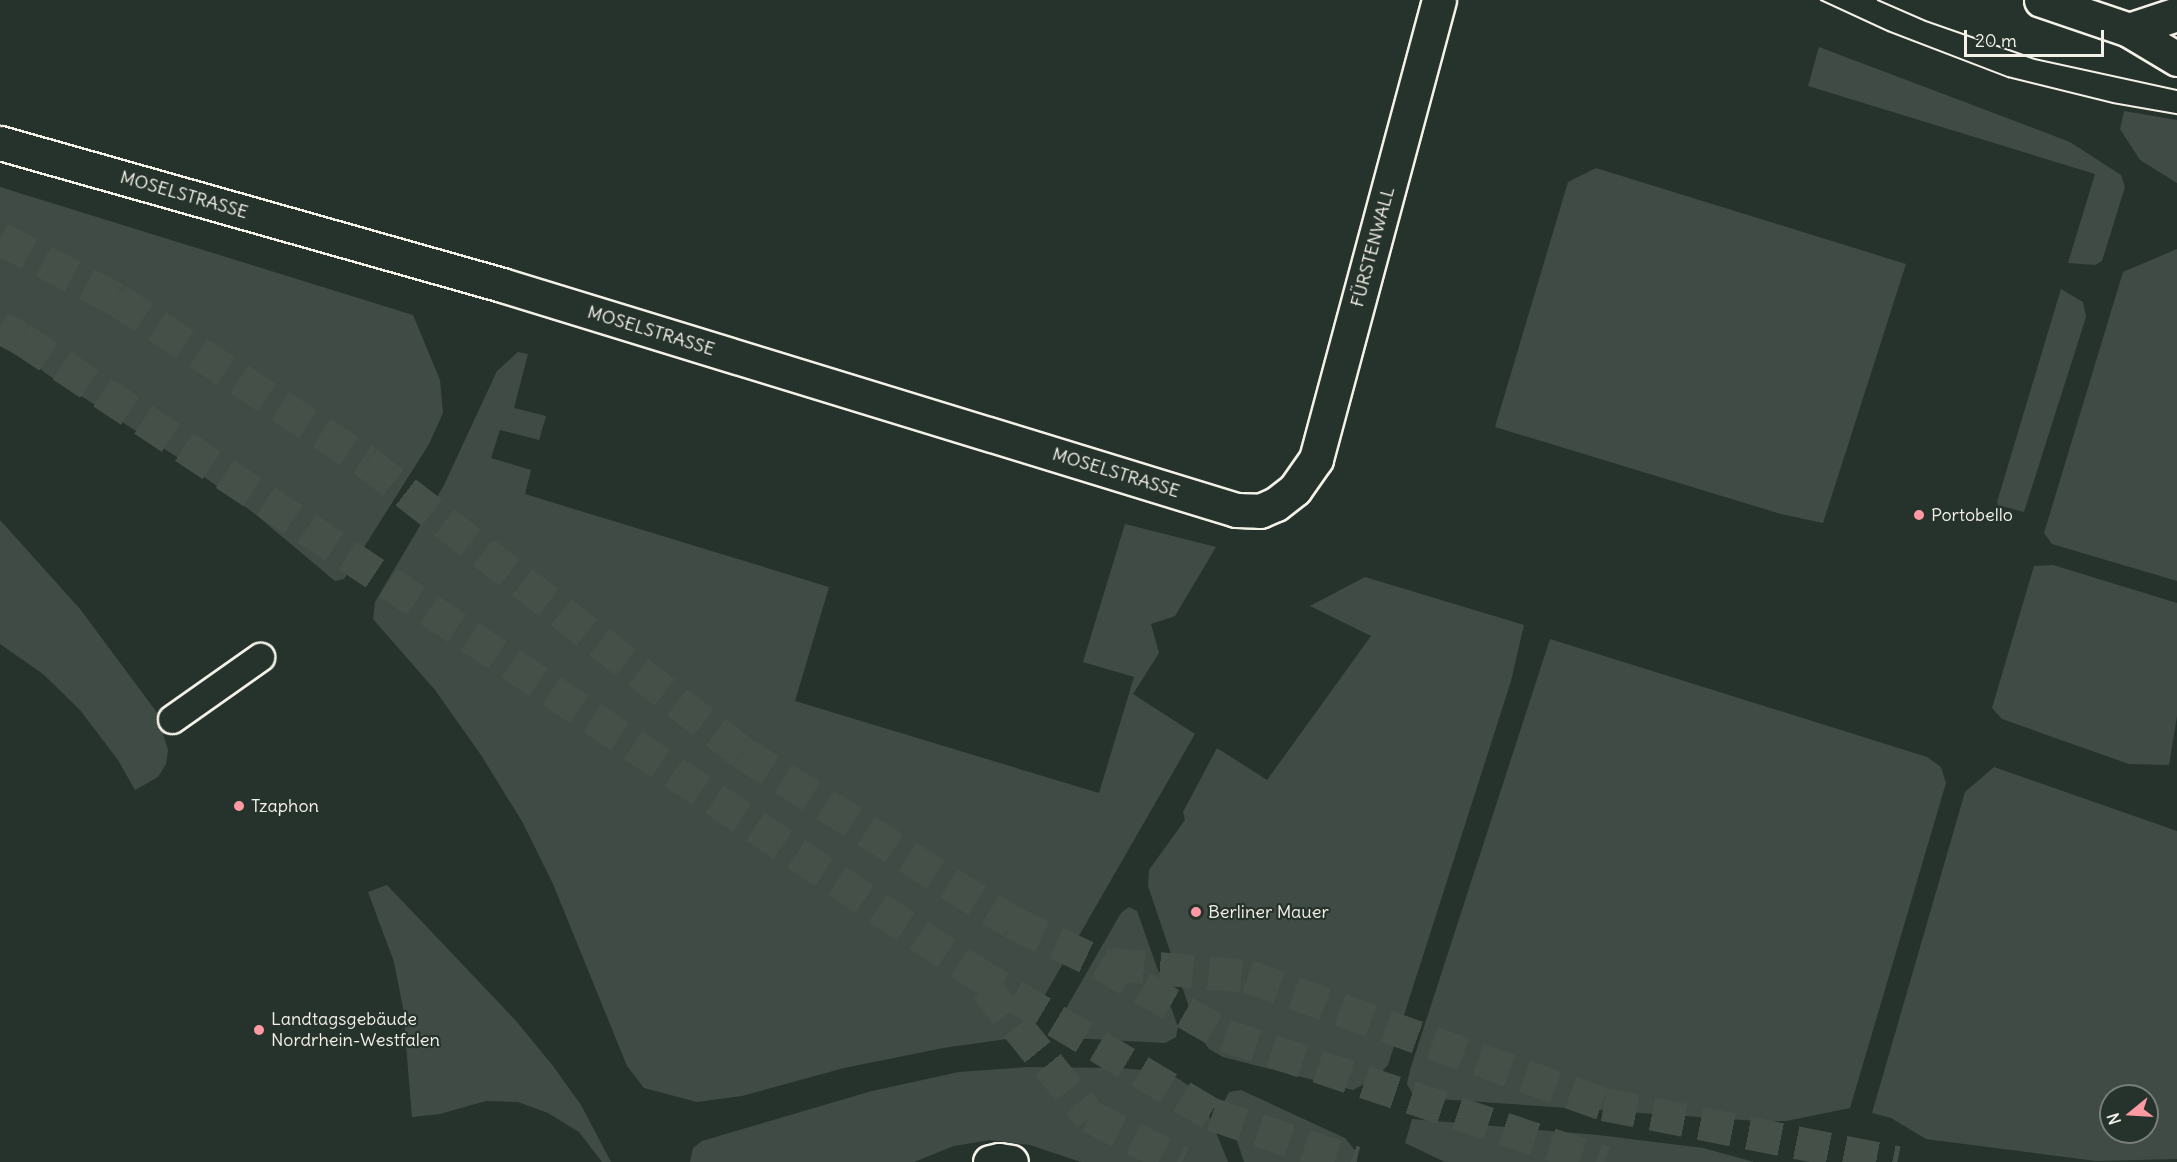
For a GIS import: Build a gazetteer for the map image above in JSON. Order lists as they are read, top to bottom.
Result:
{
  "streets": {
    "street": ["MOSELSTRASSE", "FÜRSTENWALL"]
  },
  "crossings": [
    ["MOSELSTRASSE", "FÜRSTENWALL"]
  ],
  "places": [
    "Portobello",
    "Tzaphon",
    "Berliner Mauer",
    "Landtagsgebäude Nordrhein-Westfalen"
  ],
  "scale_bar": "20 m",
  "north": "left"
}
